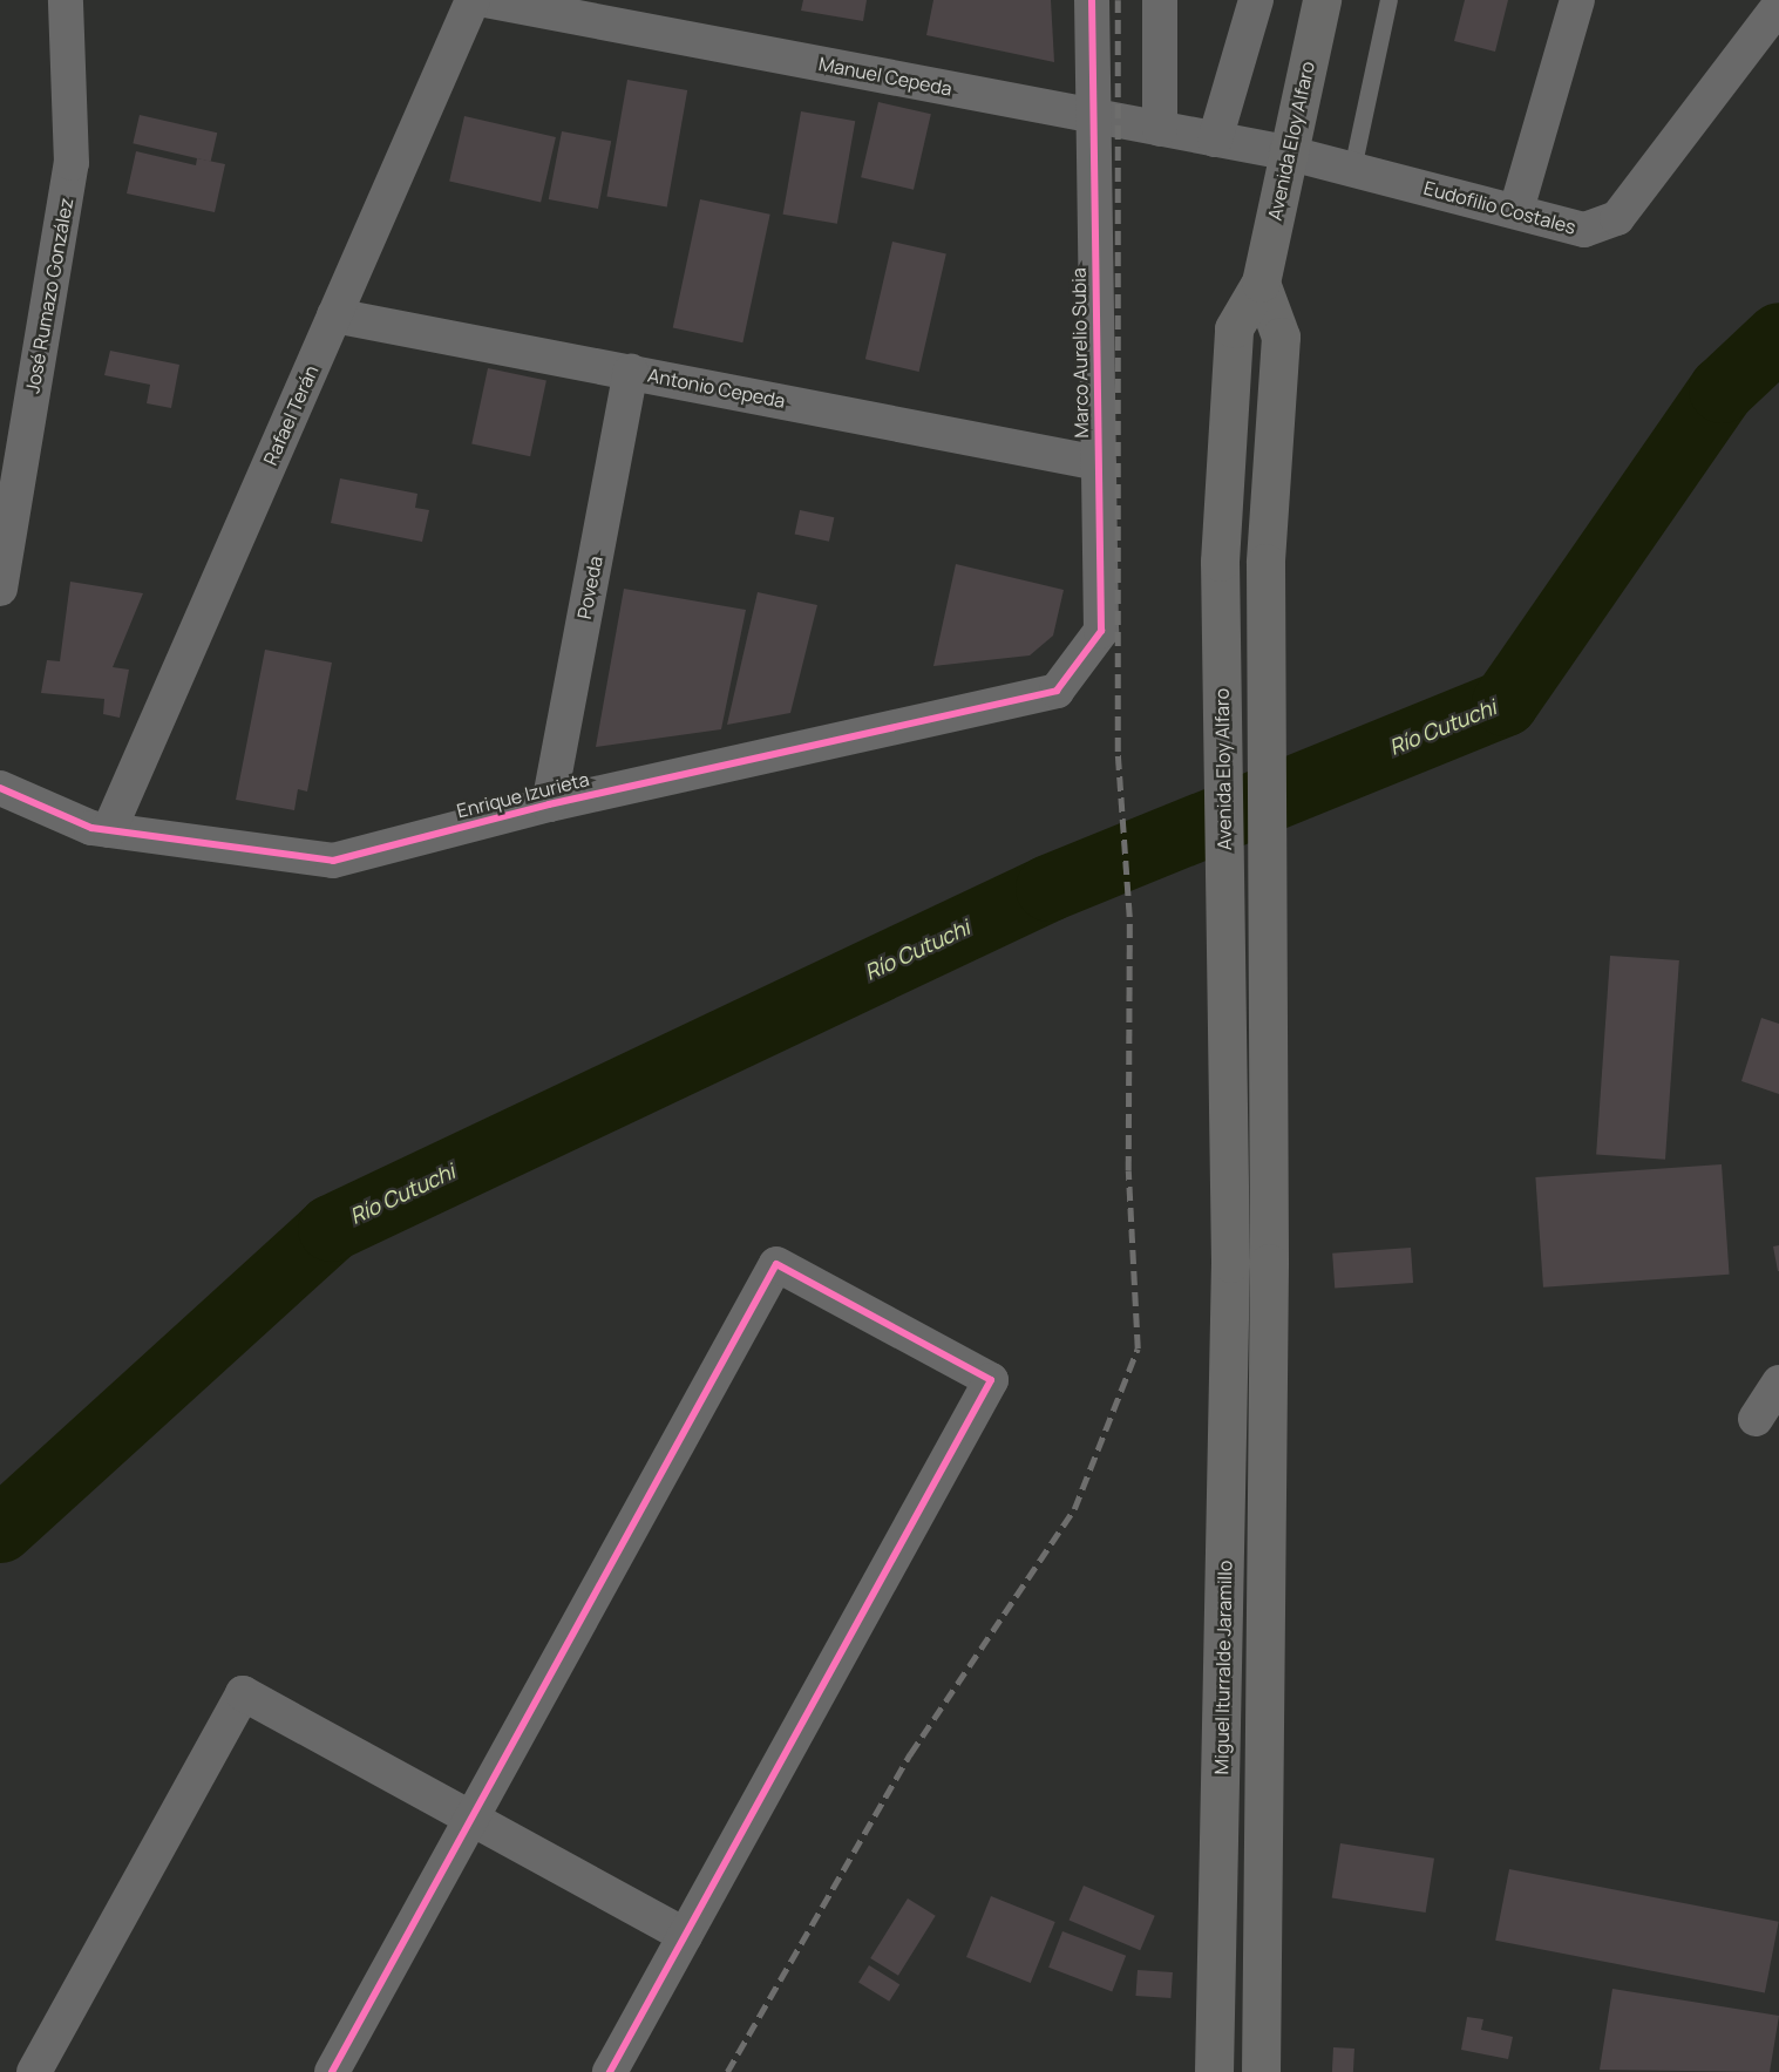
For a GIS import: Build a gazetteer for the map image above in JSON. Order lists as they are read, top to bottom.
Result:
{
  "streets": {
    "main road": ["Avenida Eloy Alfaro", "Miguel Iturralde Jaramillo"],
    "street": [
      "Manuel Cepeda",
      "Eudofilio Costales",
      "José Rumazo González",
      "Marco Aurelio Subia",
      "Antonio Cepeda",
      "Rafael Terán",
      "Poveda",
      "Enrique Izurieta"
    ]
  },
  "crossings": [
    ["Manuel Cepeda", "Avenida Eloy Alfaro"],
    ["Manuel Cepeda", "Eudofilio Costales"],
    ["Manuel Cepeda", "Marco Aurelio Subia"],
    ["Avenida Eloy Alfaro", "Eudofilio Costales"],
    ["Avenida Eloy Alfaro", "Miguel Iturralde Jaramillo"],
    ["Marco Aurelio Subia", "Antonio Cepeda"],
    ["Marco Aurelio Subia", "Enrique Izurieta"],
    ["Antonio Cepeda", "Rafael Terán"],
    ["Antonio Cepeda", "Poveda"],
    ["Rafael Terán", "Enrique Izurieta"],
    ["Poveda", "Enrique Izurieta"]
  ],
  "water": ["Río Cutuchi"]
}
